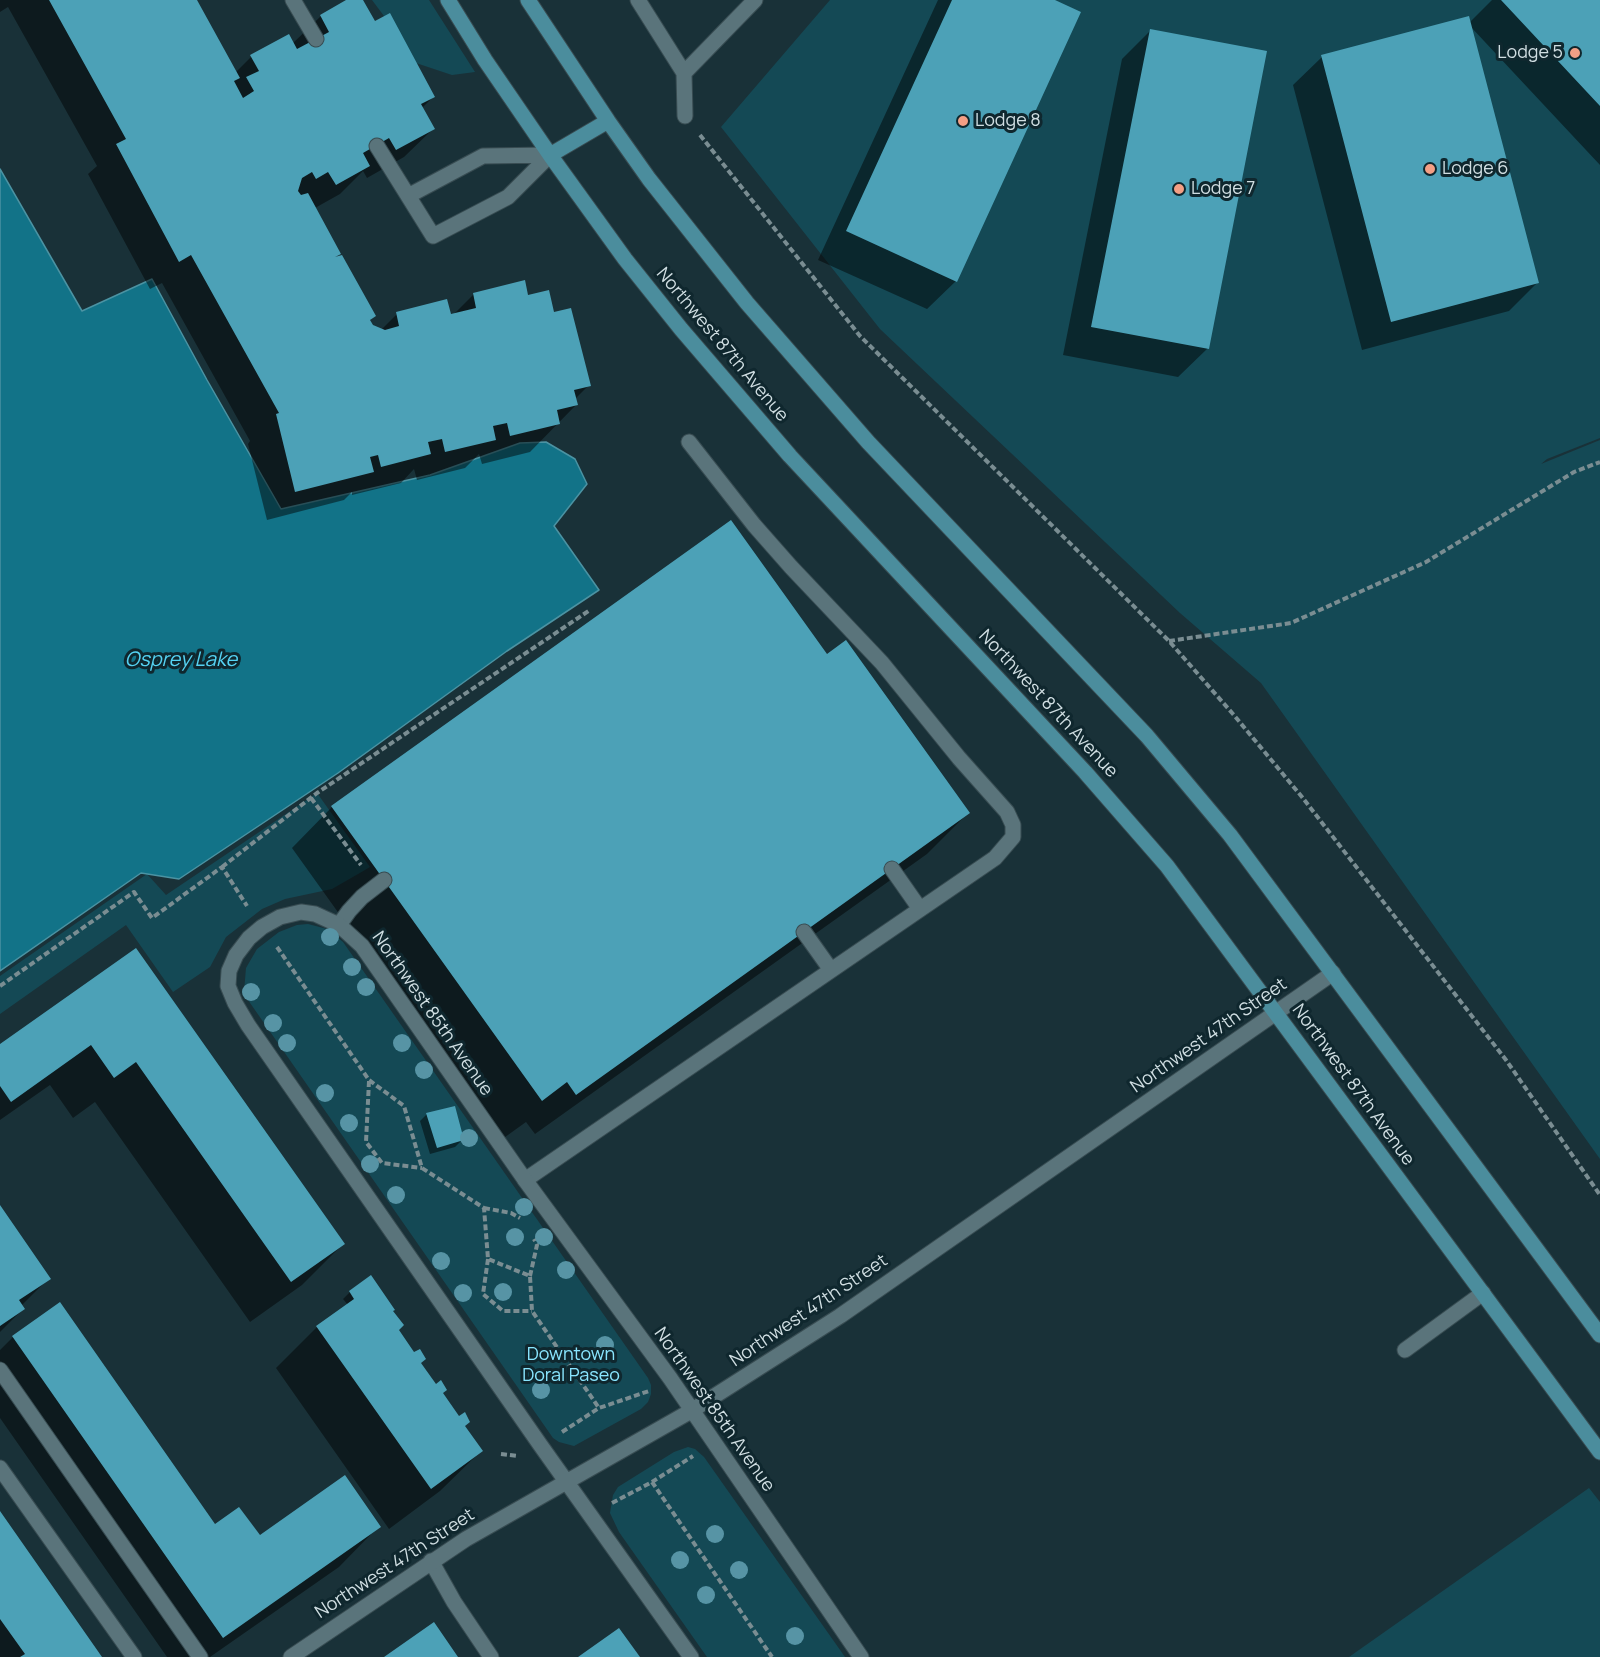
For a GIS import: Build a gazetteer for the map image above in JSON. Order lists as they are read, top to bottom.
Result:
{
  "streets": {
    "main road": ["Northwest 87th Avenue"],
    "street": ["Northwest 85th Avenue", "Northwest 47th Street"]
  },
  "crossings": [
    ["Northwest 87th Avenue", "Northwest 47th Street"],
    ["Northwest 85th Avenue", "Northwest 47th Street"]
  ],
  "water": ["Osprey Lake"],
  "parks": ["Downtown Doral Paseo"],
  "places": [
    "Lodge 5",
    "Lodge 8",
    "Lodge 6",
    "Lodge 7"
  ]
}
